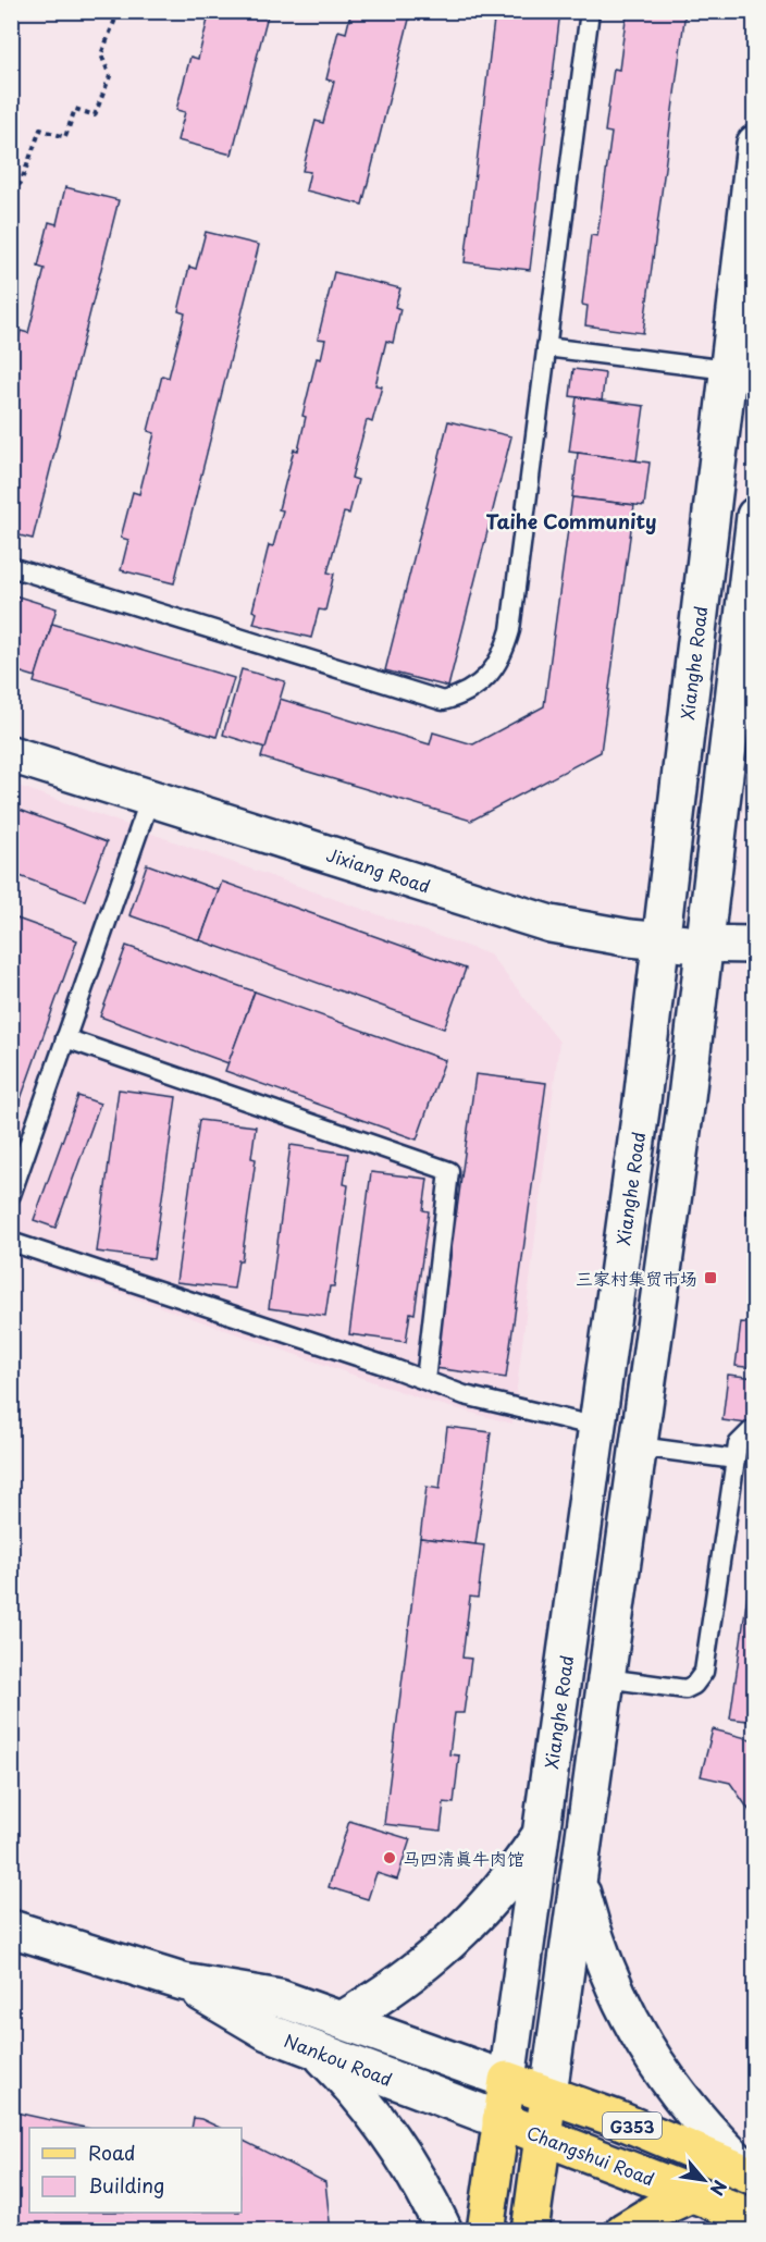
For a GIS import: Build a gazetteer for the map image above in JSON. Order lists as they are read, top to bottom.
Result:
{
  "streets": {
    "main road": [
      "Xianghe Road",
      "Jixiang Road",
      "Nankou Road",
      "G353",
      "Changshui Road"
    ]
  },
  "crossings": [
    ["Xianghe Road", "Jixiang Road"],
    ["Xianghe Road", "Nankou Road"],
    ["Xianghe Road", "G353"],
    ["Xianghe Road", "Changshui Road"],
    ["Nankou Road", "G353"],
    ["Nankou Road", "Changshui Road"]
  ],
  "districts": ["Taihe Community"],
  "places": {
    "transit": ["三家村集贸市场"],
    "other": ["马四清真牛肉馆"]
  },
  "legend": ["Road", "Building"],
  "north": "bottom right"
}
